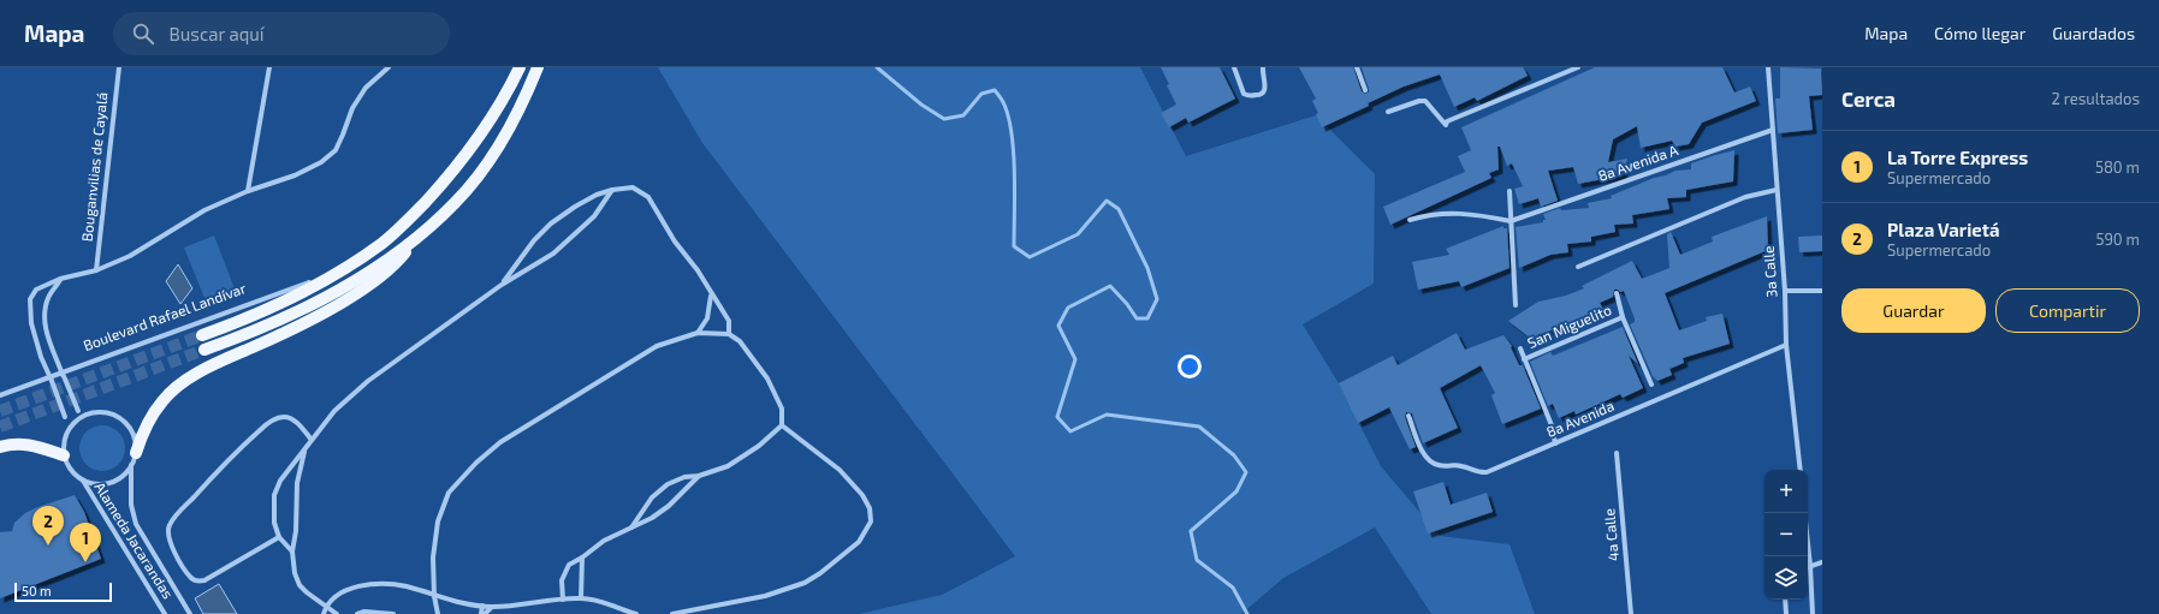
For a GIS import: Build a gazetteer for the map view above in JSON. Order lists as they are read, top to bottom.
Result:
{
  "streets": {
    "main road": ["Boulevard Rafael Landívar"],
    "street": [
      "8a Avenida A",
      "Bouganvilias de Cayalá",
      "3a Calle",
      "San Miguelito",
      "8a Avenida",
      "4a Calle",
      "Alameda Jacarandas"
    ]
  },
  "crossings": [
    ["8a Avenida A", "3a Calle"],
    ["3a Calle", "8a Avenida"],
    ["San Miguelito", "8a Avenida"]
  ],
  "scale_bar": "50 m",
  "page": {
    "header": "Mapa",
    "search": "Buscar aquí",
    "nav": ["Mapa", "Cómo llegar", "Guardados"],
    "heading": ["Cerca", "2 resultados"],
    "list": [
      {
        "mark": "1",
        "name": "La Torre Express",
        "note": "Supermercado",
        "value": "580 m"
      },
      {
        "mark": "2",
        "name": "Plaza Varietá",
        "note": "Supermercado",
        "value": "590 m"
      }
    ],
    "buttons": ["Guardar", "Compartir"],
    "map_buttons": ["+", "−"],
    "pins": ["2", "1"],
    "scale": "50 m"
  }
}
